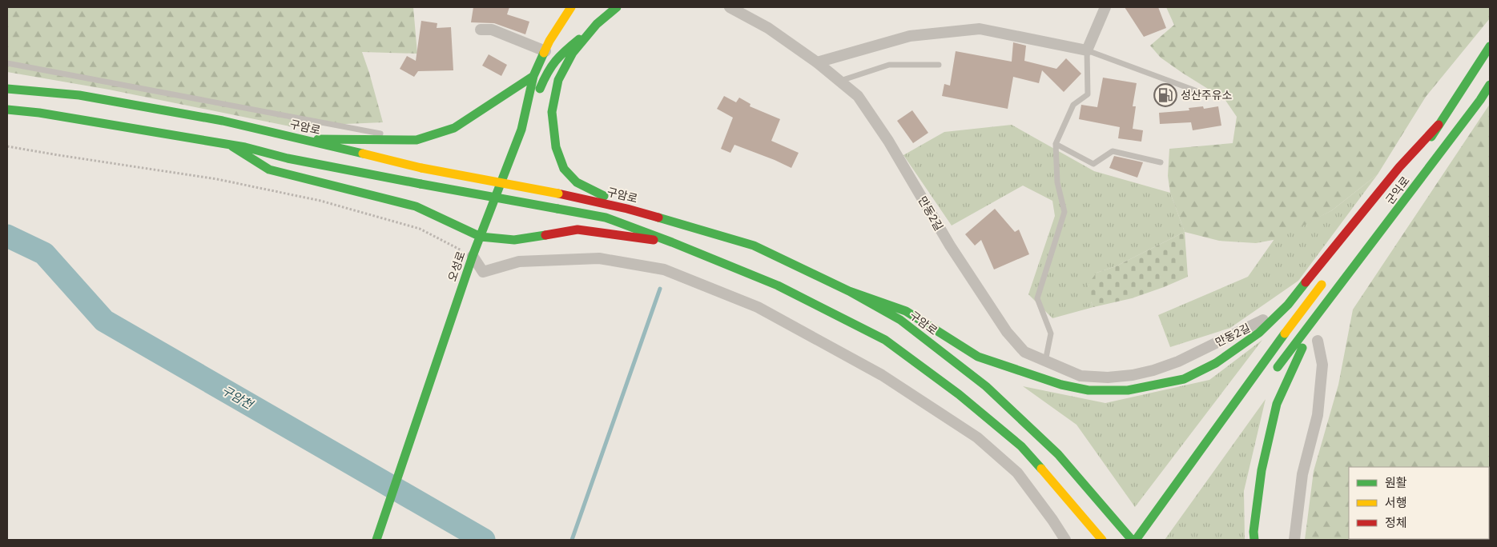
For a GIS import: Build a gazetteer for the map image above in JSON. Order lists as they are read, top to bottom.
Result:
{
  "streets": {
    "main road": ["구암로", "군익로", "오성로"],
    "street": ["만동2길"]
  },
  "water": ["구암천"],
  "places": {
    "fuel station": ["성산주유소"]
  },
  "legend": ["원활", "서행", "정체"]
}
